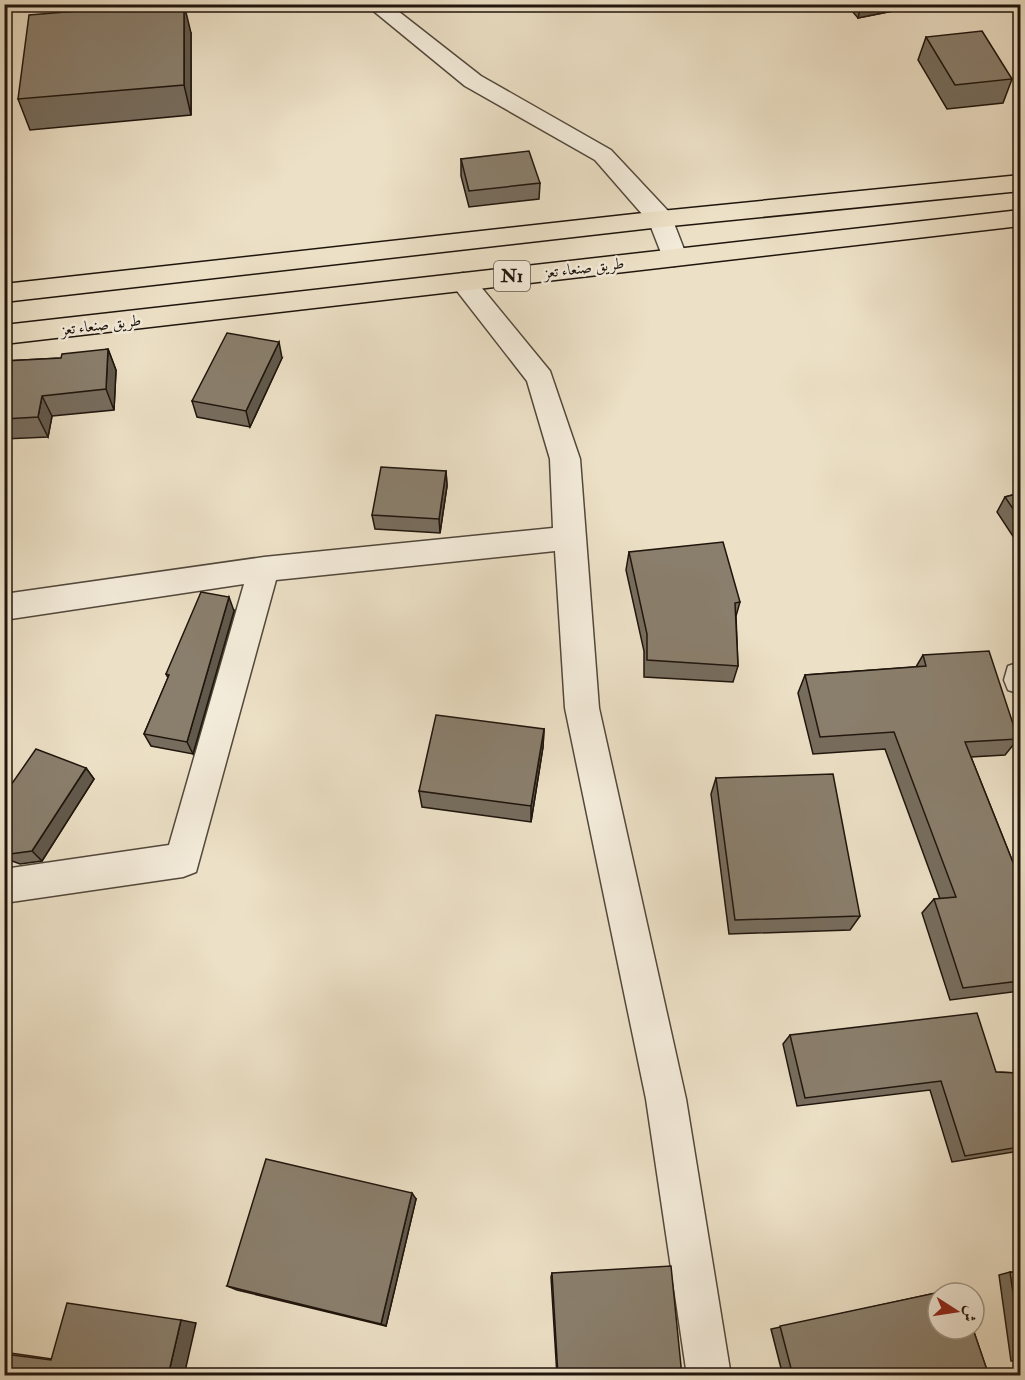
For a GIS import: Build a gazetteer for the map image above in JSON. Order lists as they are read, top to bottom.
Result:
{
  "streets": {
    "highway": ["طريق صنعاء تعز", "N1"]
  },
  "north": "right"
}
